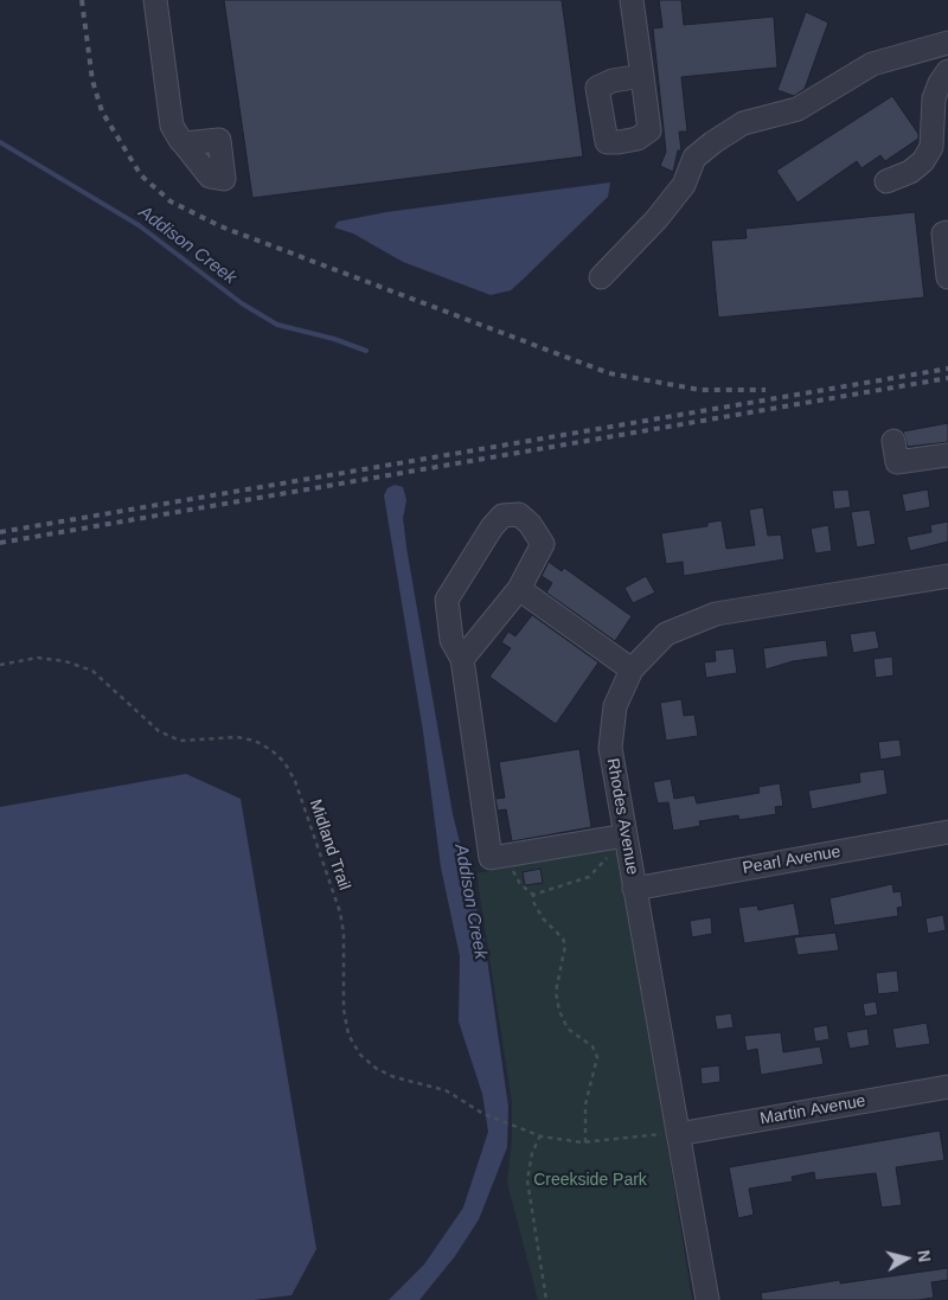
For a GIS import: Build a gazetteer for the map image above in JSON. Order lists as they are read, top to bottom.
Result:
{
  "streets": {
    "street": ["Rhodes Avenue", "Pearl Avenue", "Martin Avenue"],
    "path": ["Midland Trail"]
  },
  "crossings": [
    ["Rhodes Avenue", "Midland Trail"],
    ["Rhodes Avenue", "Pearl Avenue"],
    ["Rhodes Avenue", "Martin Avenue"],
    ["Midland Trail", "Martin Avenue"]
  ],
  "water": ["Addison Creek"],
  "parks": ["Creekside Park"],
  "north": "right"
}
